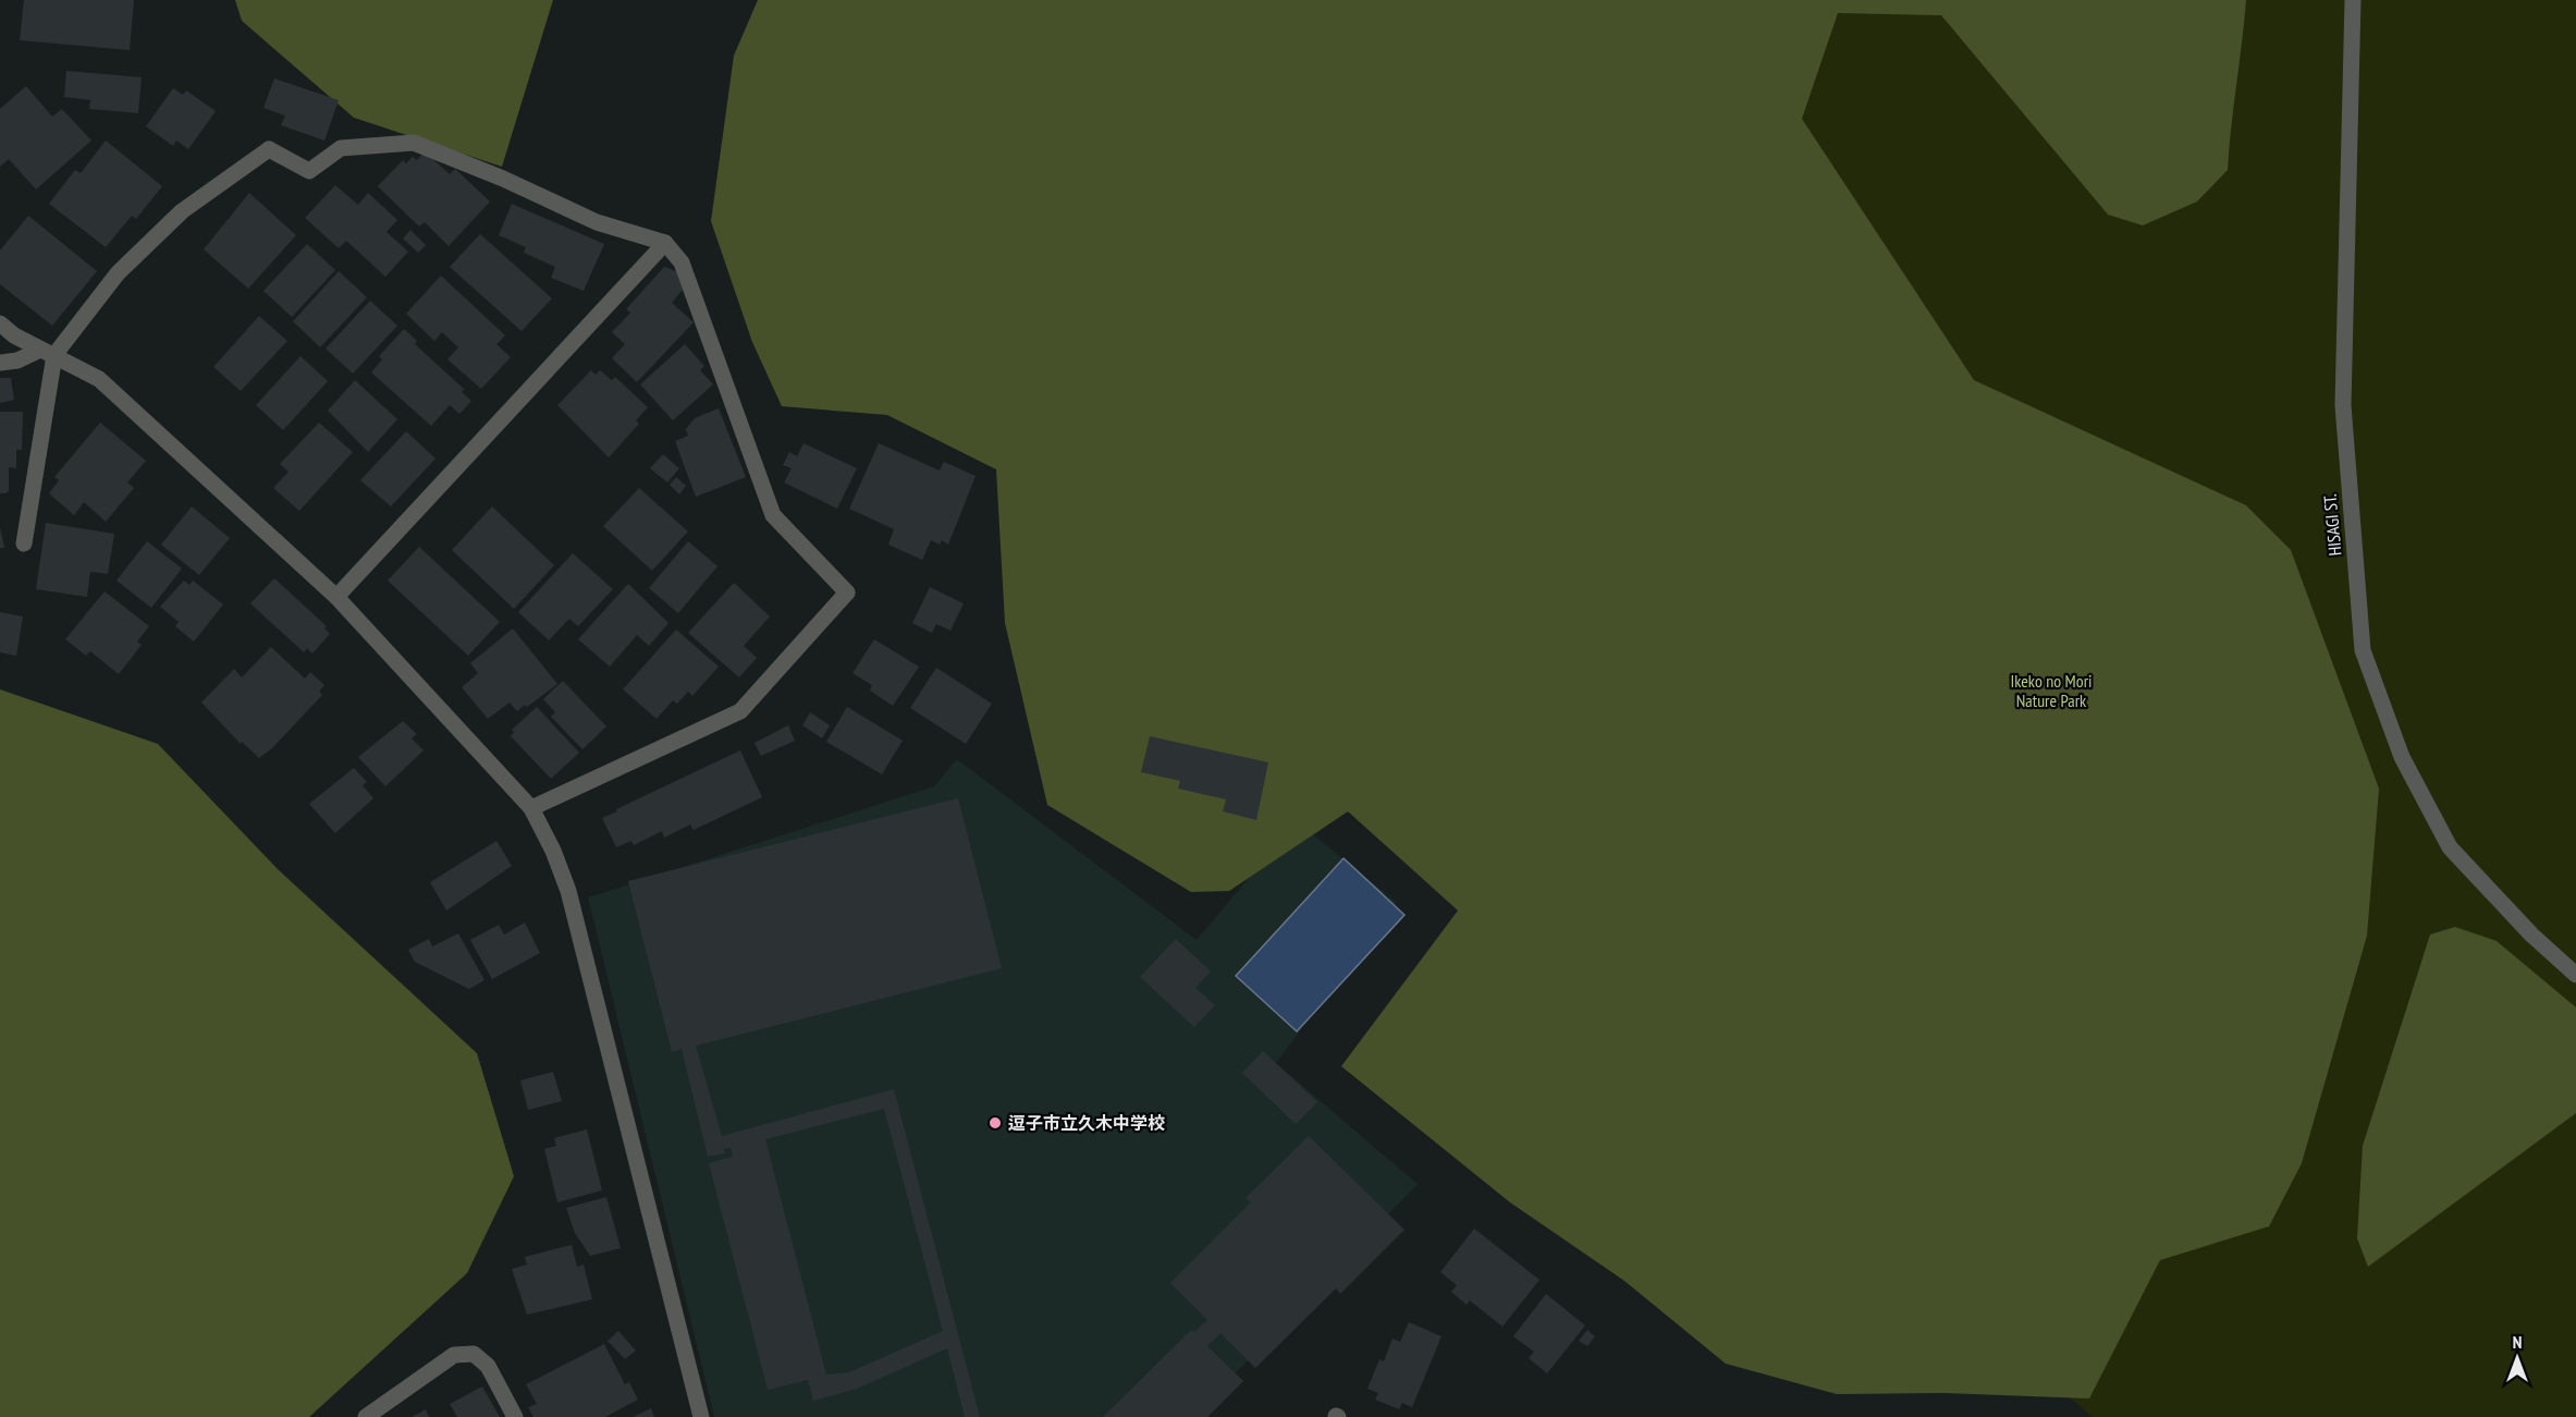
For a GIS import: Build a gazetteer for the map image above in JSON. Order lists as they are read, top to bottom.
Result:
{
  "streets": {
    "street": ["HISAGI ST."]
  },
  "parks": ["Ikeko no Mori Nature Park"],
  "places": ["逗子市立久木中学校"],
  "north": "top"
}
